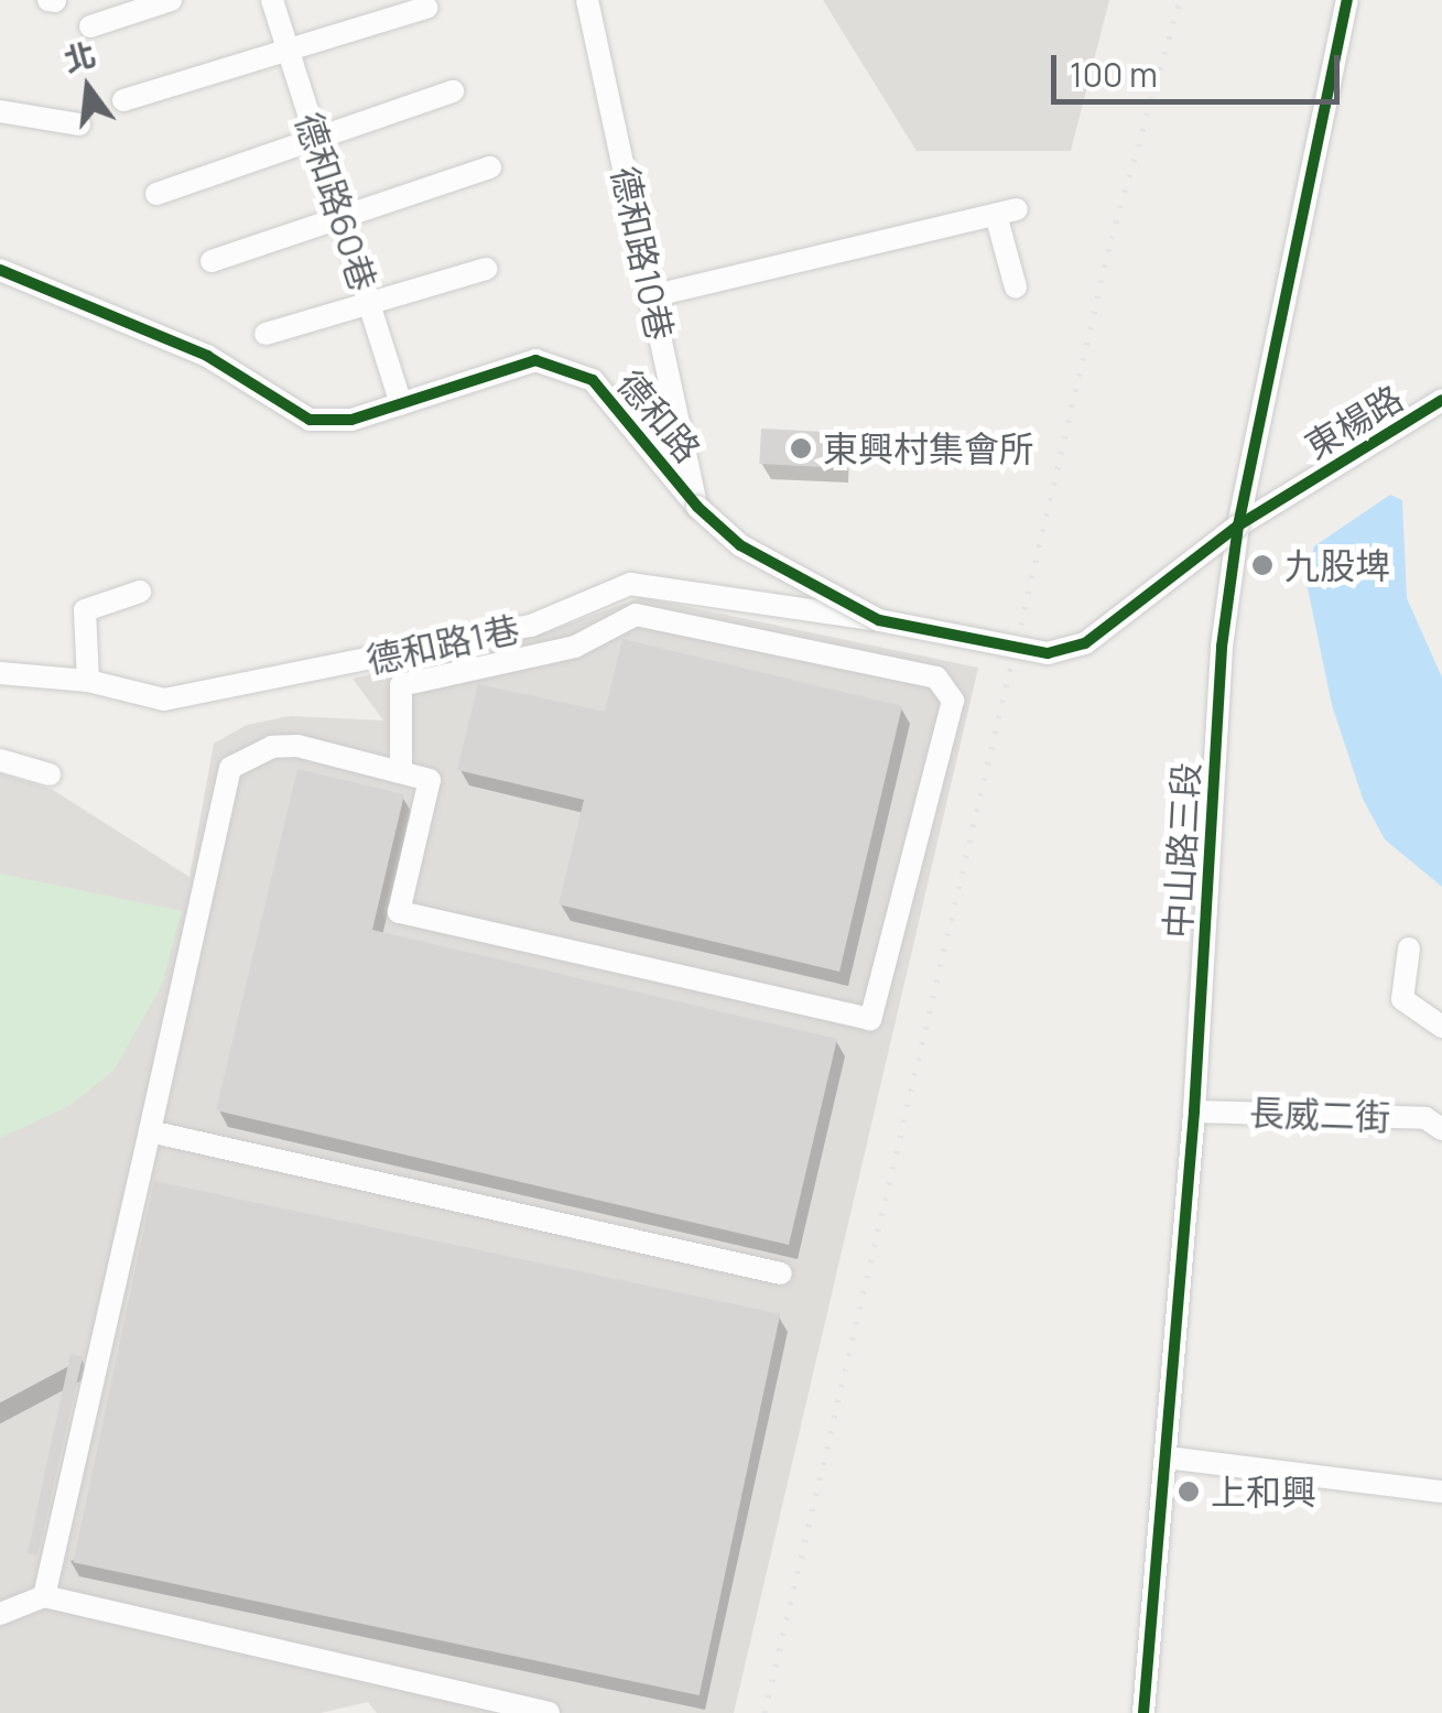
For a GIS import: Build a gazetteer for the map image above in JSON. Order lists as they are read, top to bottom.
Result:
{
  "streets": {
    "street": [
      "德和路60巷",
      "德和路10巷",
      "德和路",
      "東楊路",
      "德和路1巷",
      "中山路三段",
      "長威二街"
    ]
  },
  "crossings": [
    ["德和路60巷", "德和路"],
    ["德和路10巷", "德和路"],
    ["德和路", "東楊路"],
    ["德和路", "德和路1巷"],
    ["德和路", "中山路三段"],
    ["東楊路", "中山路三段"],
    ["中山路三段", "長威二街"]
  ],
  "places": ["東興村集會所", "九股埤", "上和興"],
  "scale_bar": "100 m",
  "north": "top"
}
